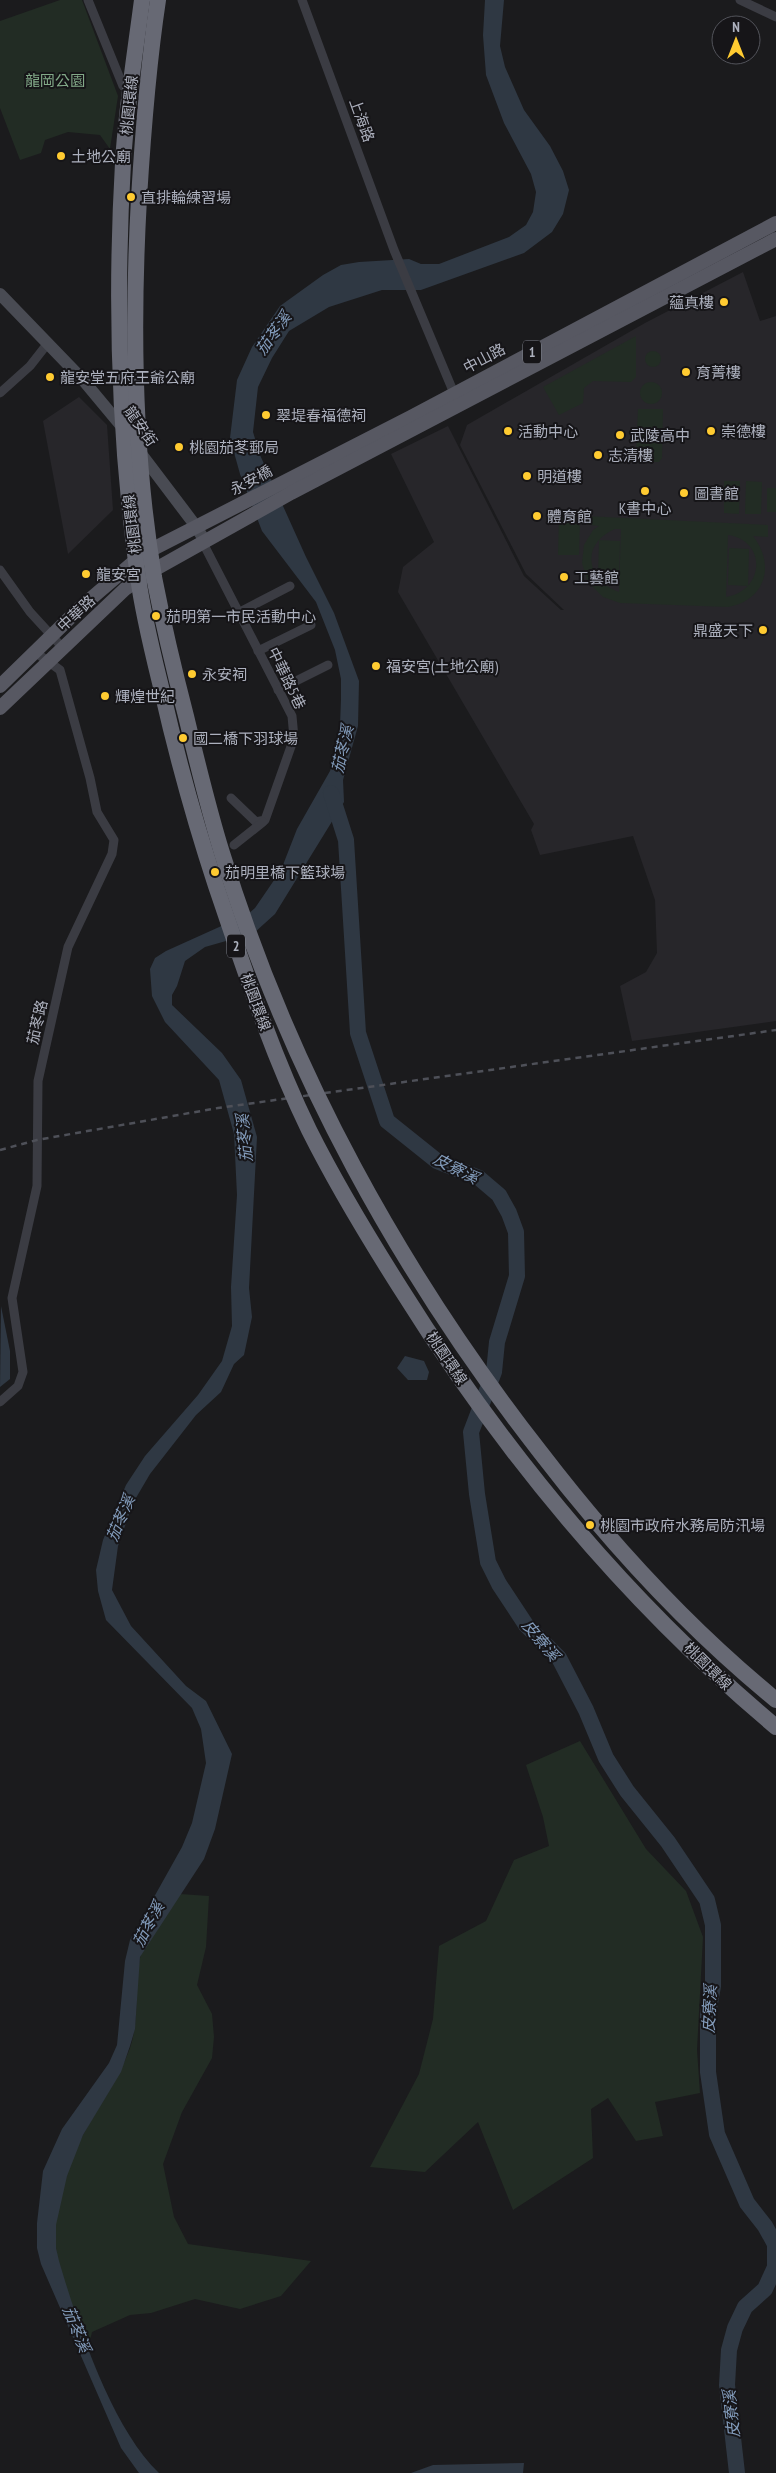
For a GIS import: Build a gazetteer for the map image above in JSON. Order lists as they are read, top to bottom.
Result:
{
  "streets": {
    "highway": ["桃園環線", "2"],
    "main road": [
      "1",
      "中山路",
      "永安橋",
      "中華路"
    ],
    "street": [
      "上海路",
      "龍安街",
      "中華路5巷",
      "茄苳路"
    ]
  },
  "crossings": [
    ["上海路", "中山路"],
    ["中山路", "永安橋"],
    ["龍安街", "中華路"],
    ["龍安街", "中華路5巷"],
    ["永安橋", "中華路"],
    ["中華路", "中華路5巷"],
    ["中華路", "茄苳路"]
  ],
  "water": ["茄苳溪", "皮寮溪"],
  "parks": ["龍岡公園"],
  "places": [
    "土地公廟",
    "直排輪練習場",
    "蘊真樓",
    "育菁樓",
    "龍安堂五府王爺公廟",
    "翠堤春福德祠",
    "活動中心",
    "崇德樓",
    "武陵高中",
    "桃園茄苳郵局",
    "志清樓",
    "明道樓",
    "K書中心",
    "圖書館",
    "體育館",
    "龍安宮",
    "工藝館",
    "茄明第一市民活動中心",
    "鼎盛天下",
    "福安宮(土地公廟)",
    "永安祠",
    "輝煌世紀",
    "國二橋下羽球場",
    "茄明里橋下籃球場",
    "桃園市政府水務局防汛場"
  ],
  "north": "top"
}
